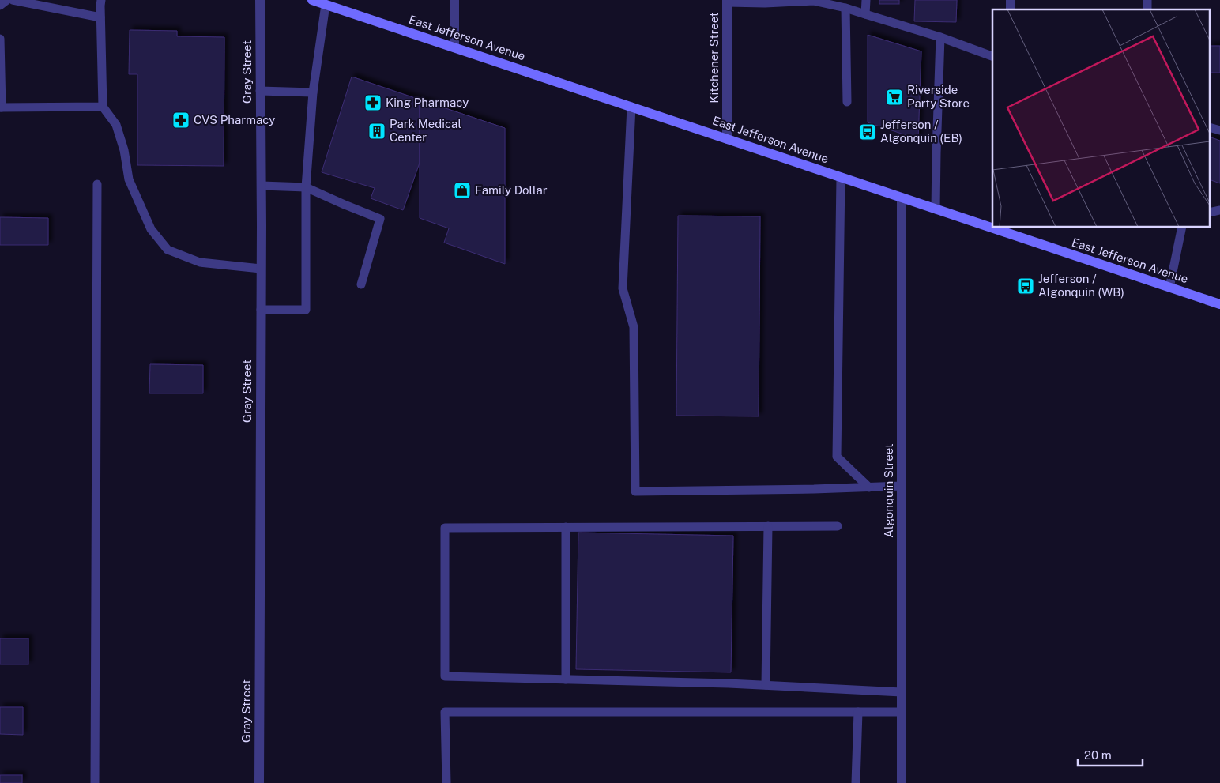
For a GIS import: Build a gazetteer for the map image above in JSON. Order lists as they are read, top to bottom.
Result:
{
  "streets": {
    "main road": ["East Jefferson Avenue"],
    "street": ["Kitchener Street", "Gray Street", "Algonquin Street"]
  },
  "crossings": [
    ["East Jefferson Avenue", "Kitchener Street"],
    ["East Jefferson Avenue", "Algonquin Street"]
  ],
  "places": {
    "supermarket": ["Riverside Party Store"],
    "pharmacy": ["King Pharmacy", "CVS Pharmacy"],
    "building": ["Park Medical Center"],
    "bus stop": ["Jefferson / Algonquin (EB)", "Jefferson / Algonquin (WB)"],
    "shop": ["Family Dollar"]
  },
  "scale_bar": "20 m"
}
